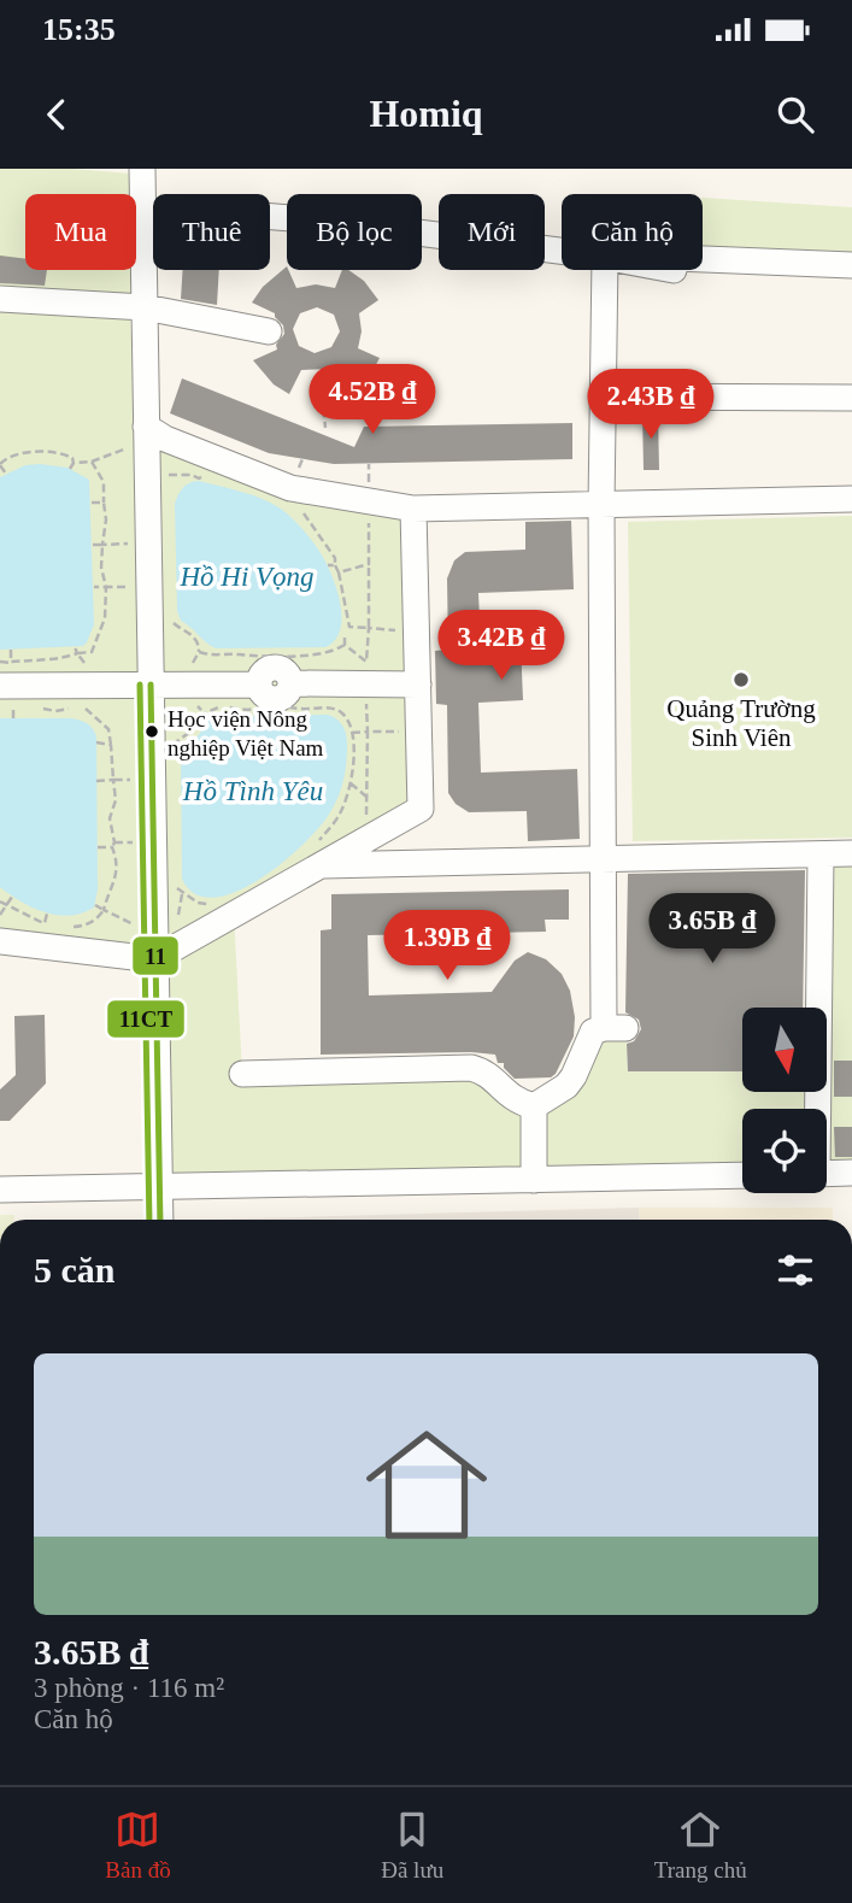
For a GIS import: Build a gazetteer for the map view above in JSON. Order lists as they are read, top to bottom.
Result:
{
  "water": ["Hồ Hi Vọng", "Hồ Tình Yêu"],
  "places": ["Quảng Trường Sinh Viên", "Học viện Nông nghiệp Việt Nam"],
  "lines": ["transit line 11", "transit line 11CT"],
  "north": "bottom",
  "page": {
    "status": "15:35",
    "header": "Homiq",
    "chip": [
      "Mua",
      "Thuê",
      "Bộ lọc",
      "Mới",
      "Căn hộ"
    ],
    "price": [
      "4.52B ₫",
      "2.43B ₫",
      "3.42B ₫",
      "3.65B ₫",
      "1.39B ₫"
    ],
    "heading": "5 căn",
    "list": [
      {
        "name": "3.65B ₫",
        "note": "3 phòng · 116 m² · Căn hộ"
      }
    ],
    "tabs": ["Bản đồ", "Đã lưu", "Trang chủ"]
  }
}
